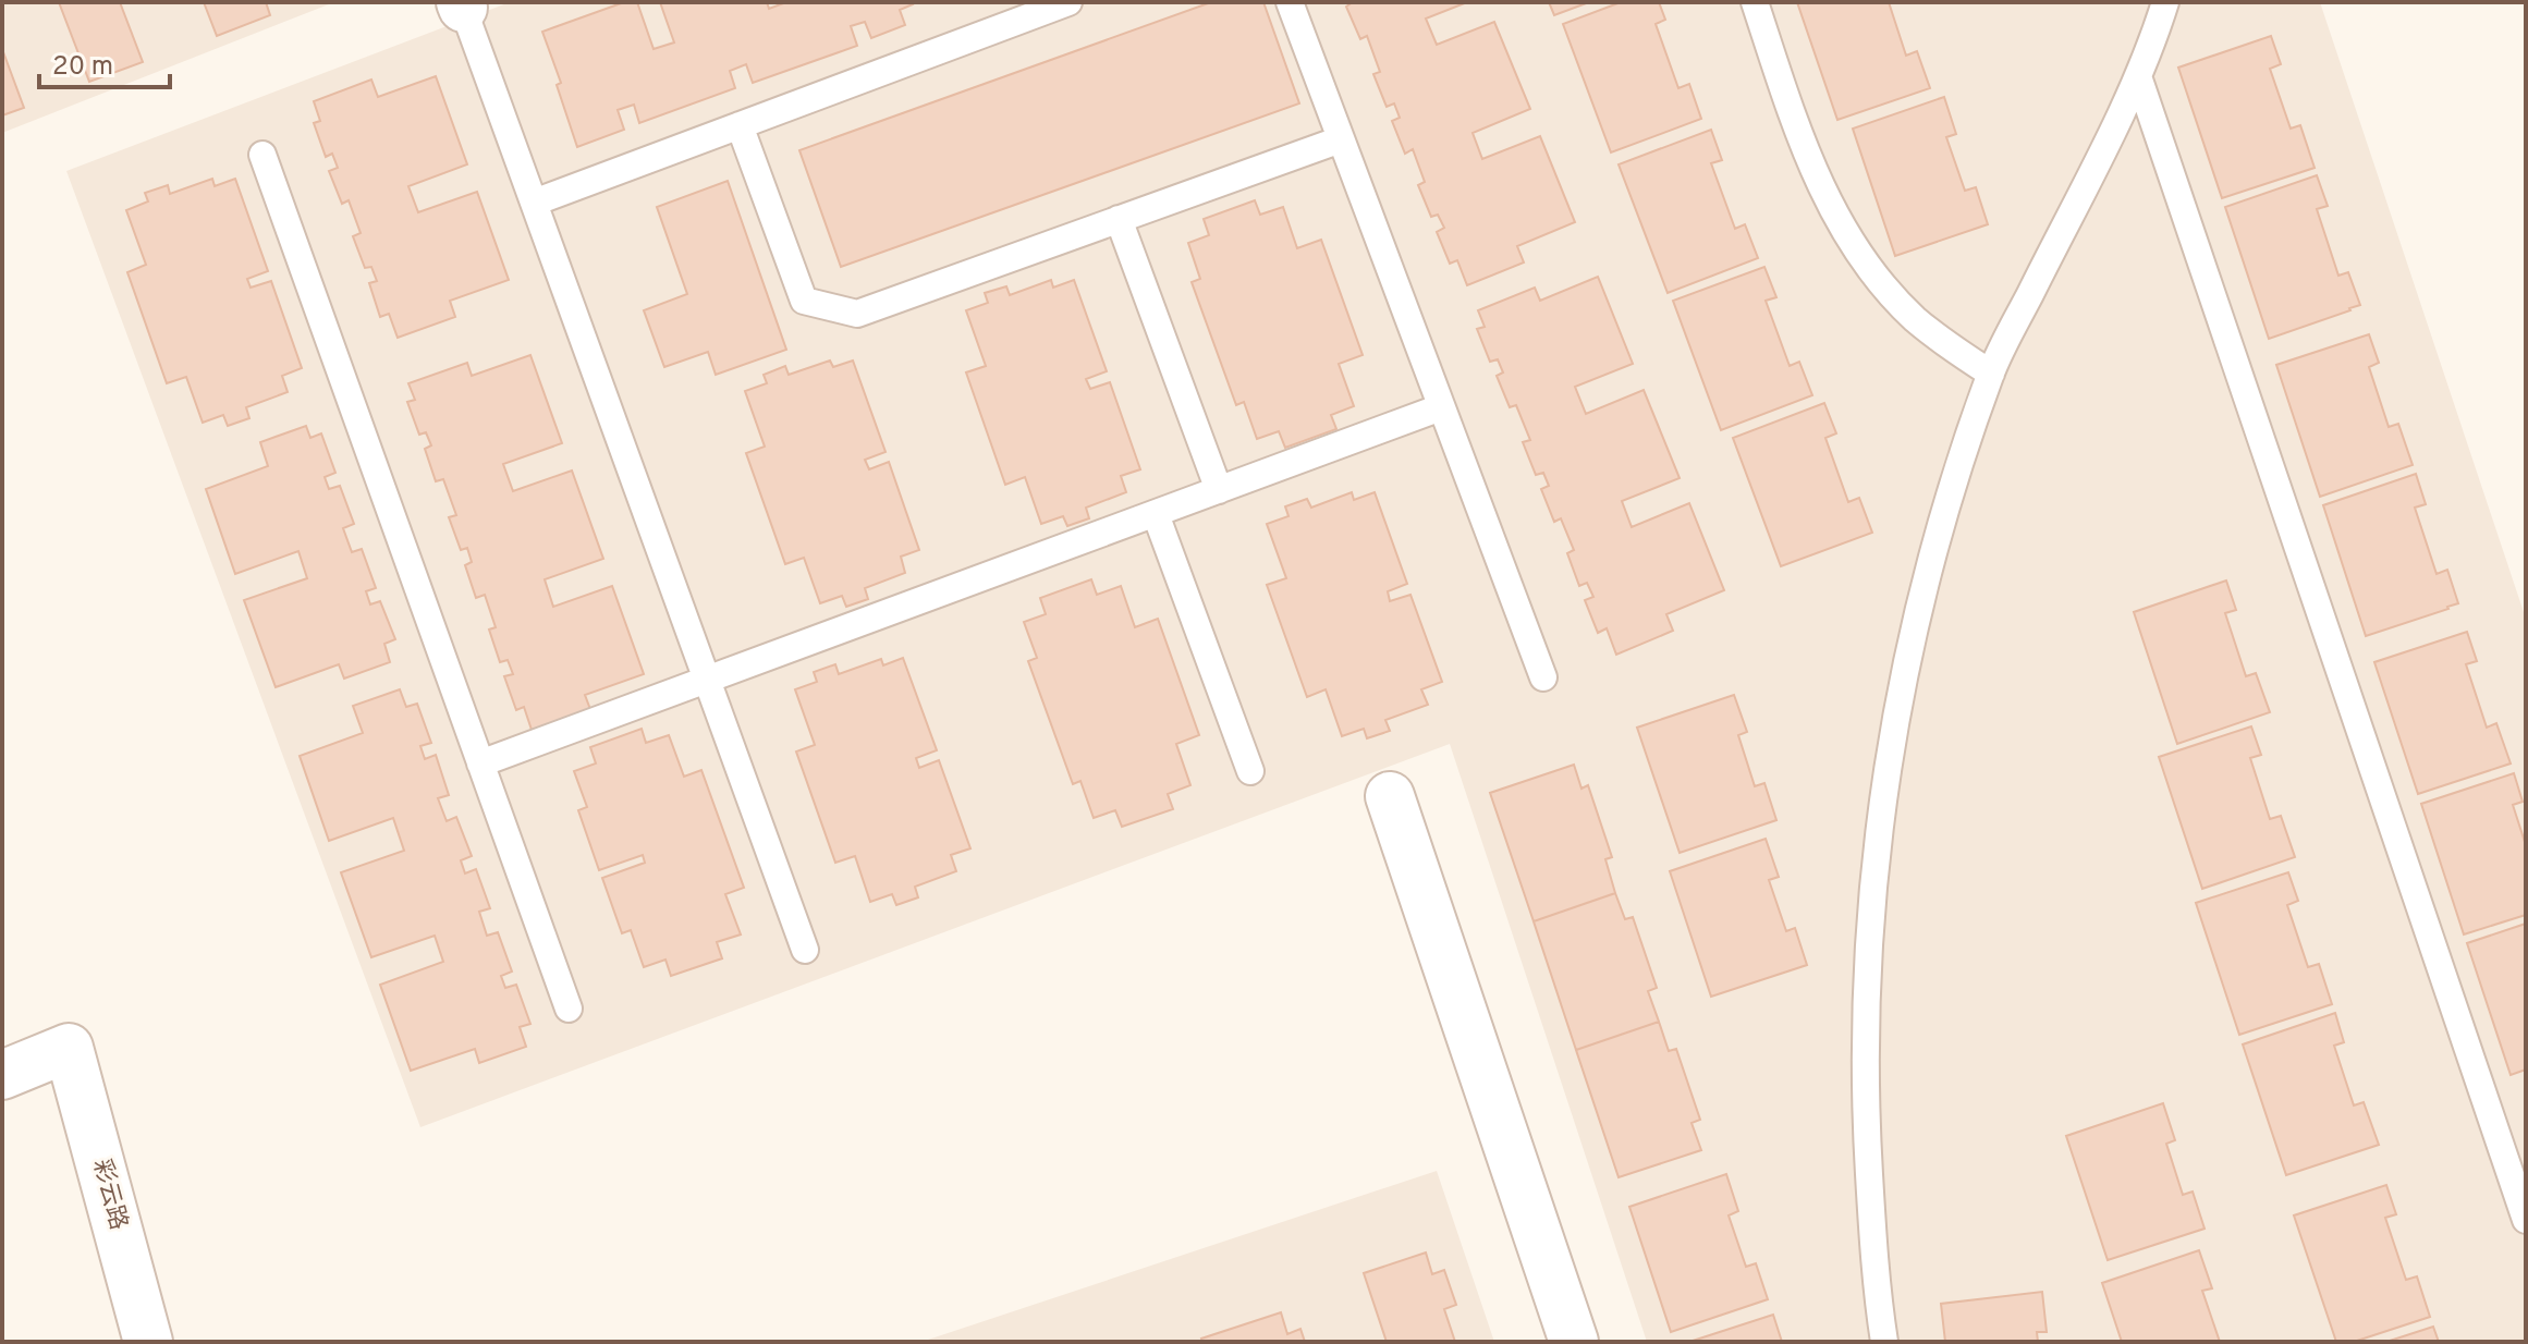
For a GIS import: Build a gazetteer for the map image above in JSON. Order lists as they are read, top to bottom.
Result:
{
  "streets": {
    "street": ["彩云路"]
  },
  "scale_bar": "20 m"
}
